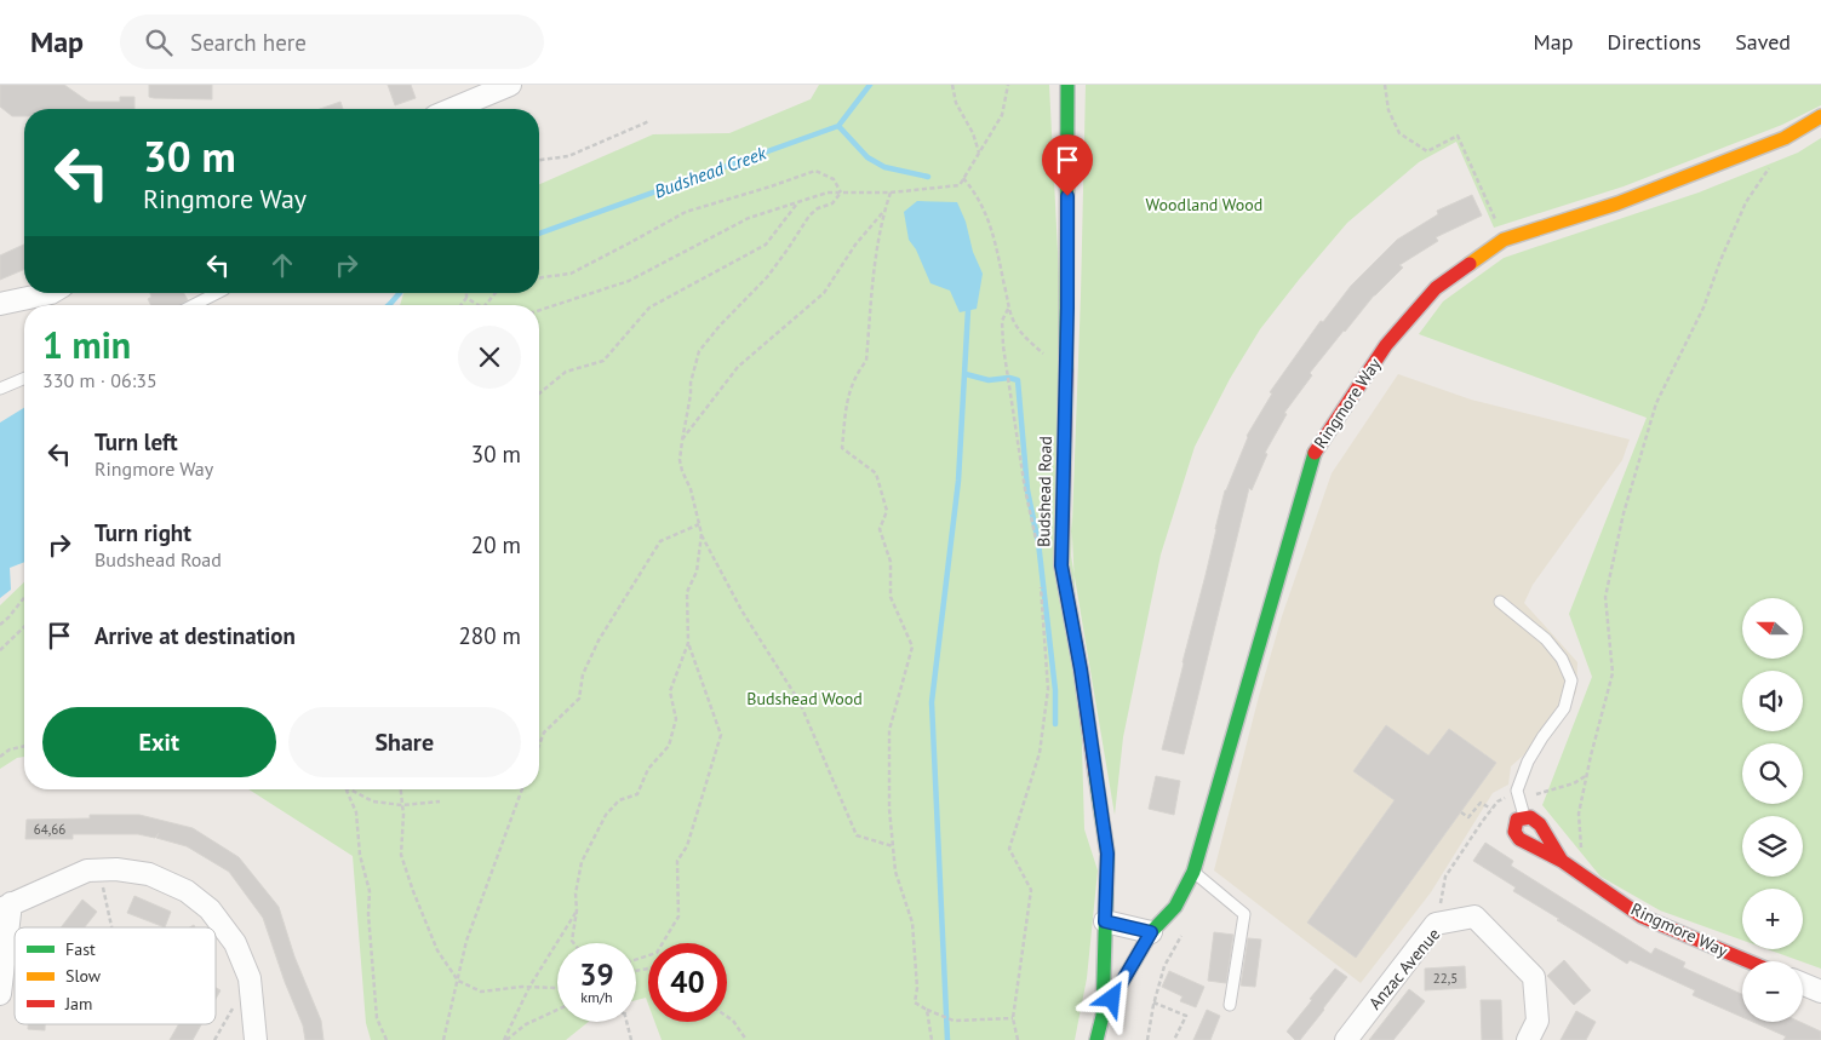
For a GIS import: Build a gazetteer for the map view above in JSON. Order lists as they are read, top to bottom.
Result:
{
  "streets": {
    "street": ["Ringmore Way", "Budshead Road", "Anzac Avenue"]
  },
  "crossings": [
    ["Ringmore Way", "Budshead Road"]
  ],
  "water": ["Budshead Creek"],
  "parks": ["Woodland Wood", "Budshead Wood"],
  "house_numbers": ["64,66", "22,5"],
  "legend": ["Fast", "Slow", "Jam"],
  "north": "left",
  "page": {
    "header": "Map",
    "search": "Search here",
    "nav": ["Map", "Directions", "Saved"],
    "turn": ["30 m", "Ringmore Way"],
    "heading": ["1 min", "330 m · 06:35"],
    "list": [
      {
        "name": "Turn left",
        "note": "Ringmore Way",
        "value": "30 m"
      },
      {
        "name": "Turn right",
        "note": "Budshead Road",
        "value": "20 m"
      },
      {
        "name": "Arrive at destination",
        "value": "280 m"
      }
    ],
    "map_buttons": ["+", "−"],
    "buttons": ["Exit", "Share"],
    "speed": "39 km/h",
    "limit": "40"
  }
}
